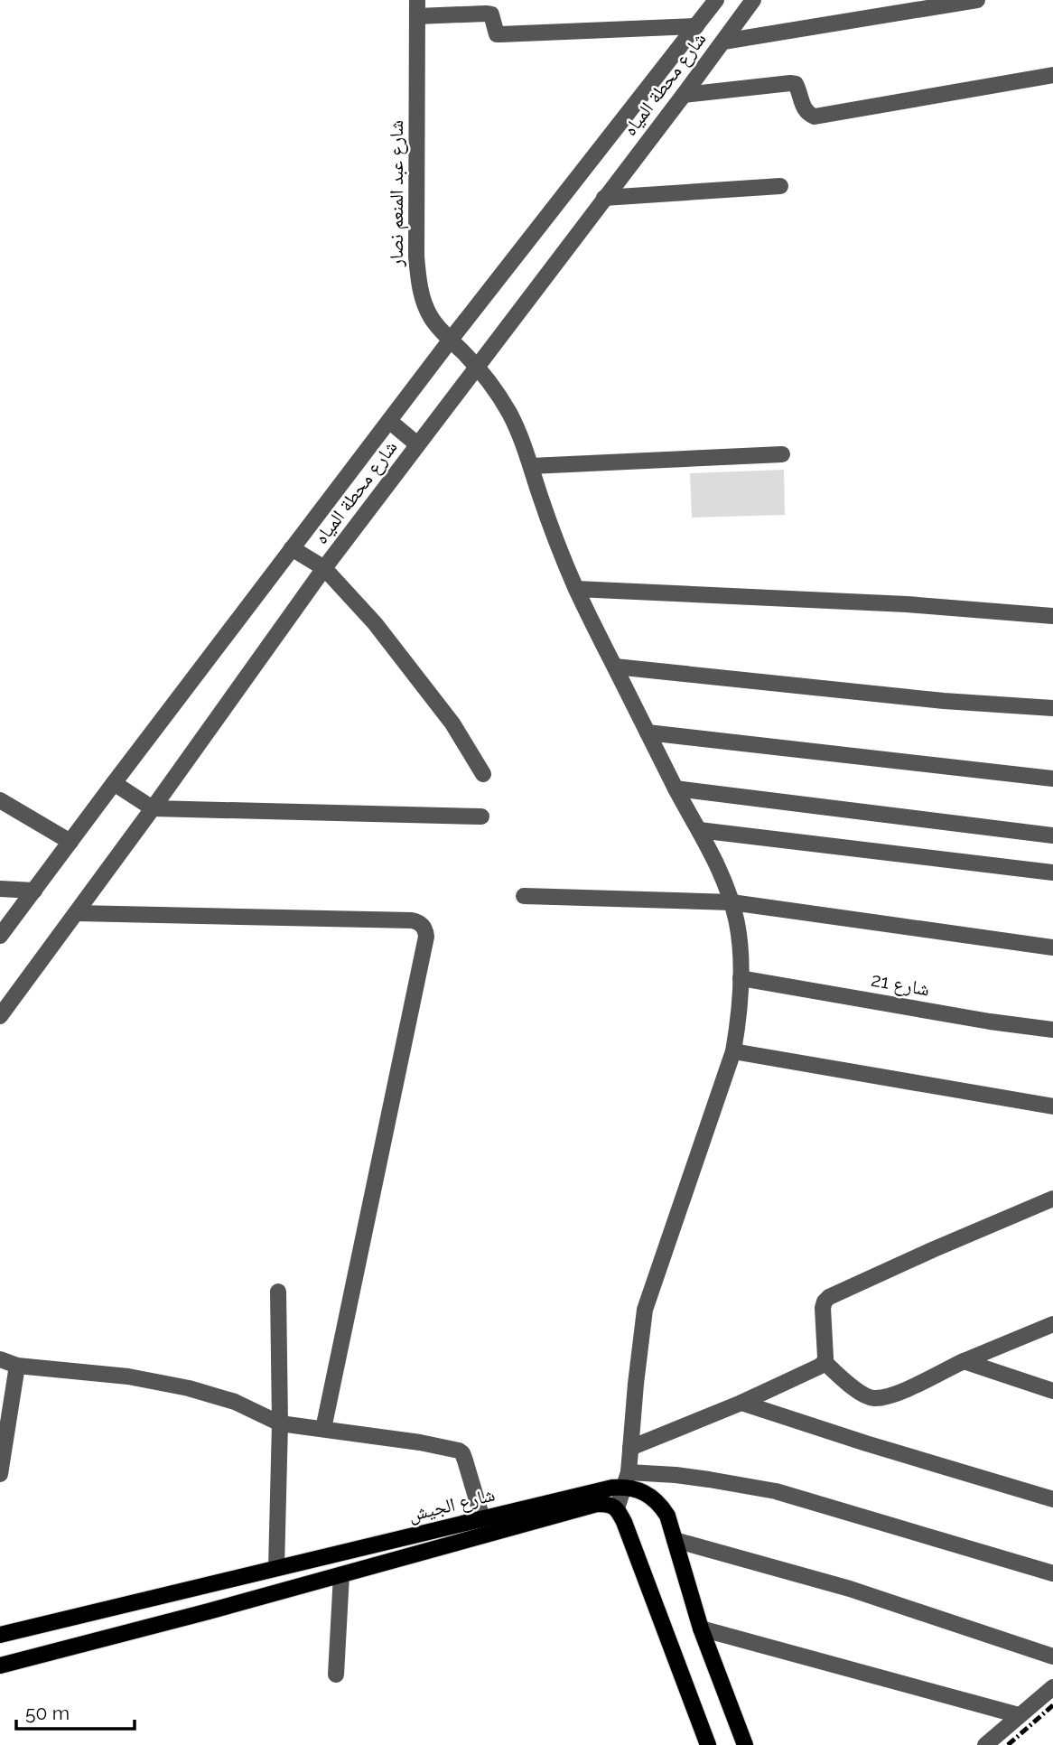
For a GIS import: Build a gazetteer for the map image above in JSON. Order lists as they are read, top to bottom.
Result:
{
  "streets": {
    "main road": ["شارع الجيش"],
    "street": ["شارع محطة المياه", "شارع عبد المنعم نصار", "شارع 21"]
  },
  "crossings": [
    ["شارع محطة المياه", "شارع عبد المنعم نصار"],
    ["شارع عبد المنعم نصار", "شارع 21"],
    ["شارع عبد المنعم نصار", "شارع الجيش"]
  ],
  "scale_bar": "50 m"
}
